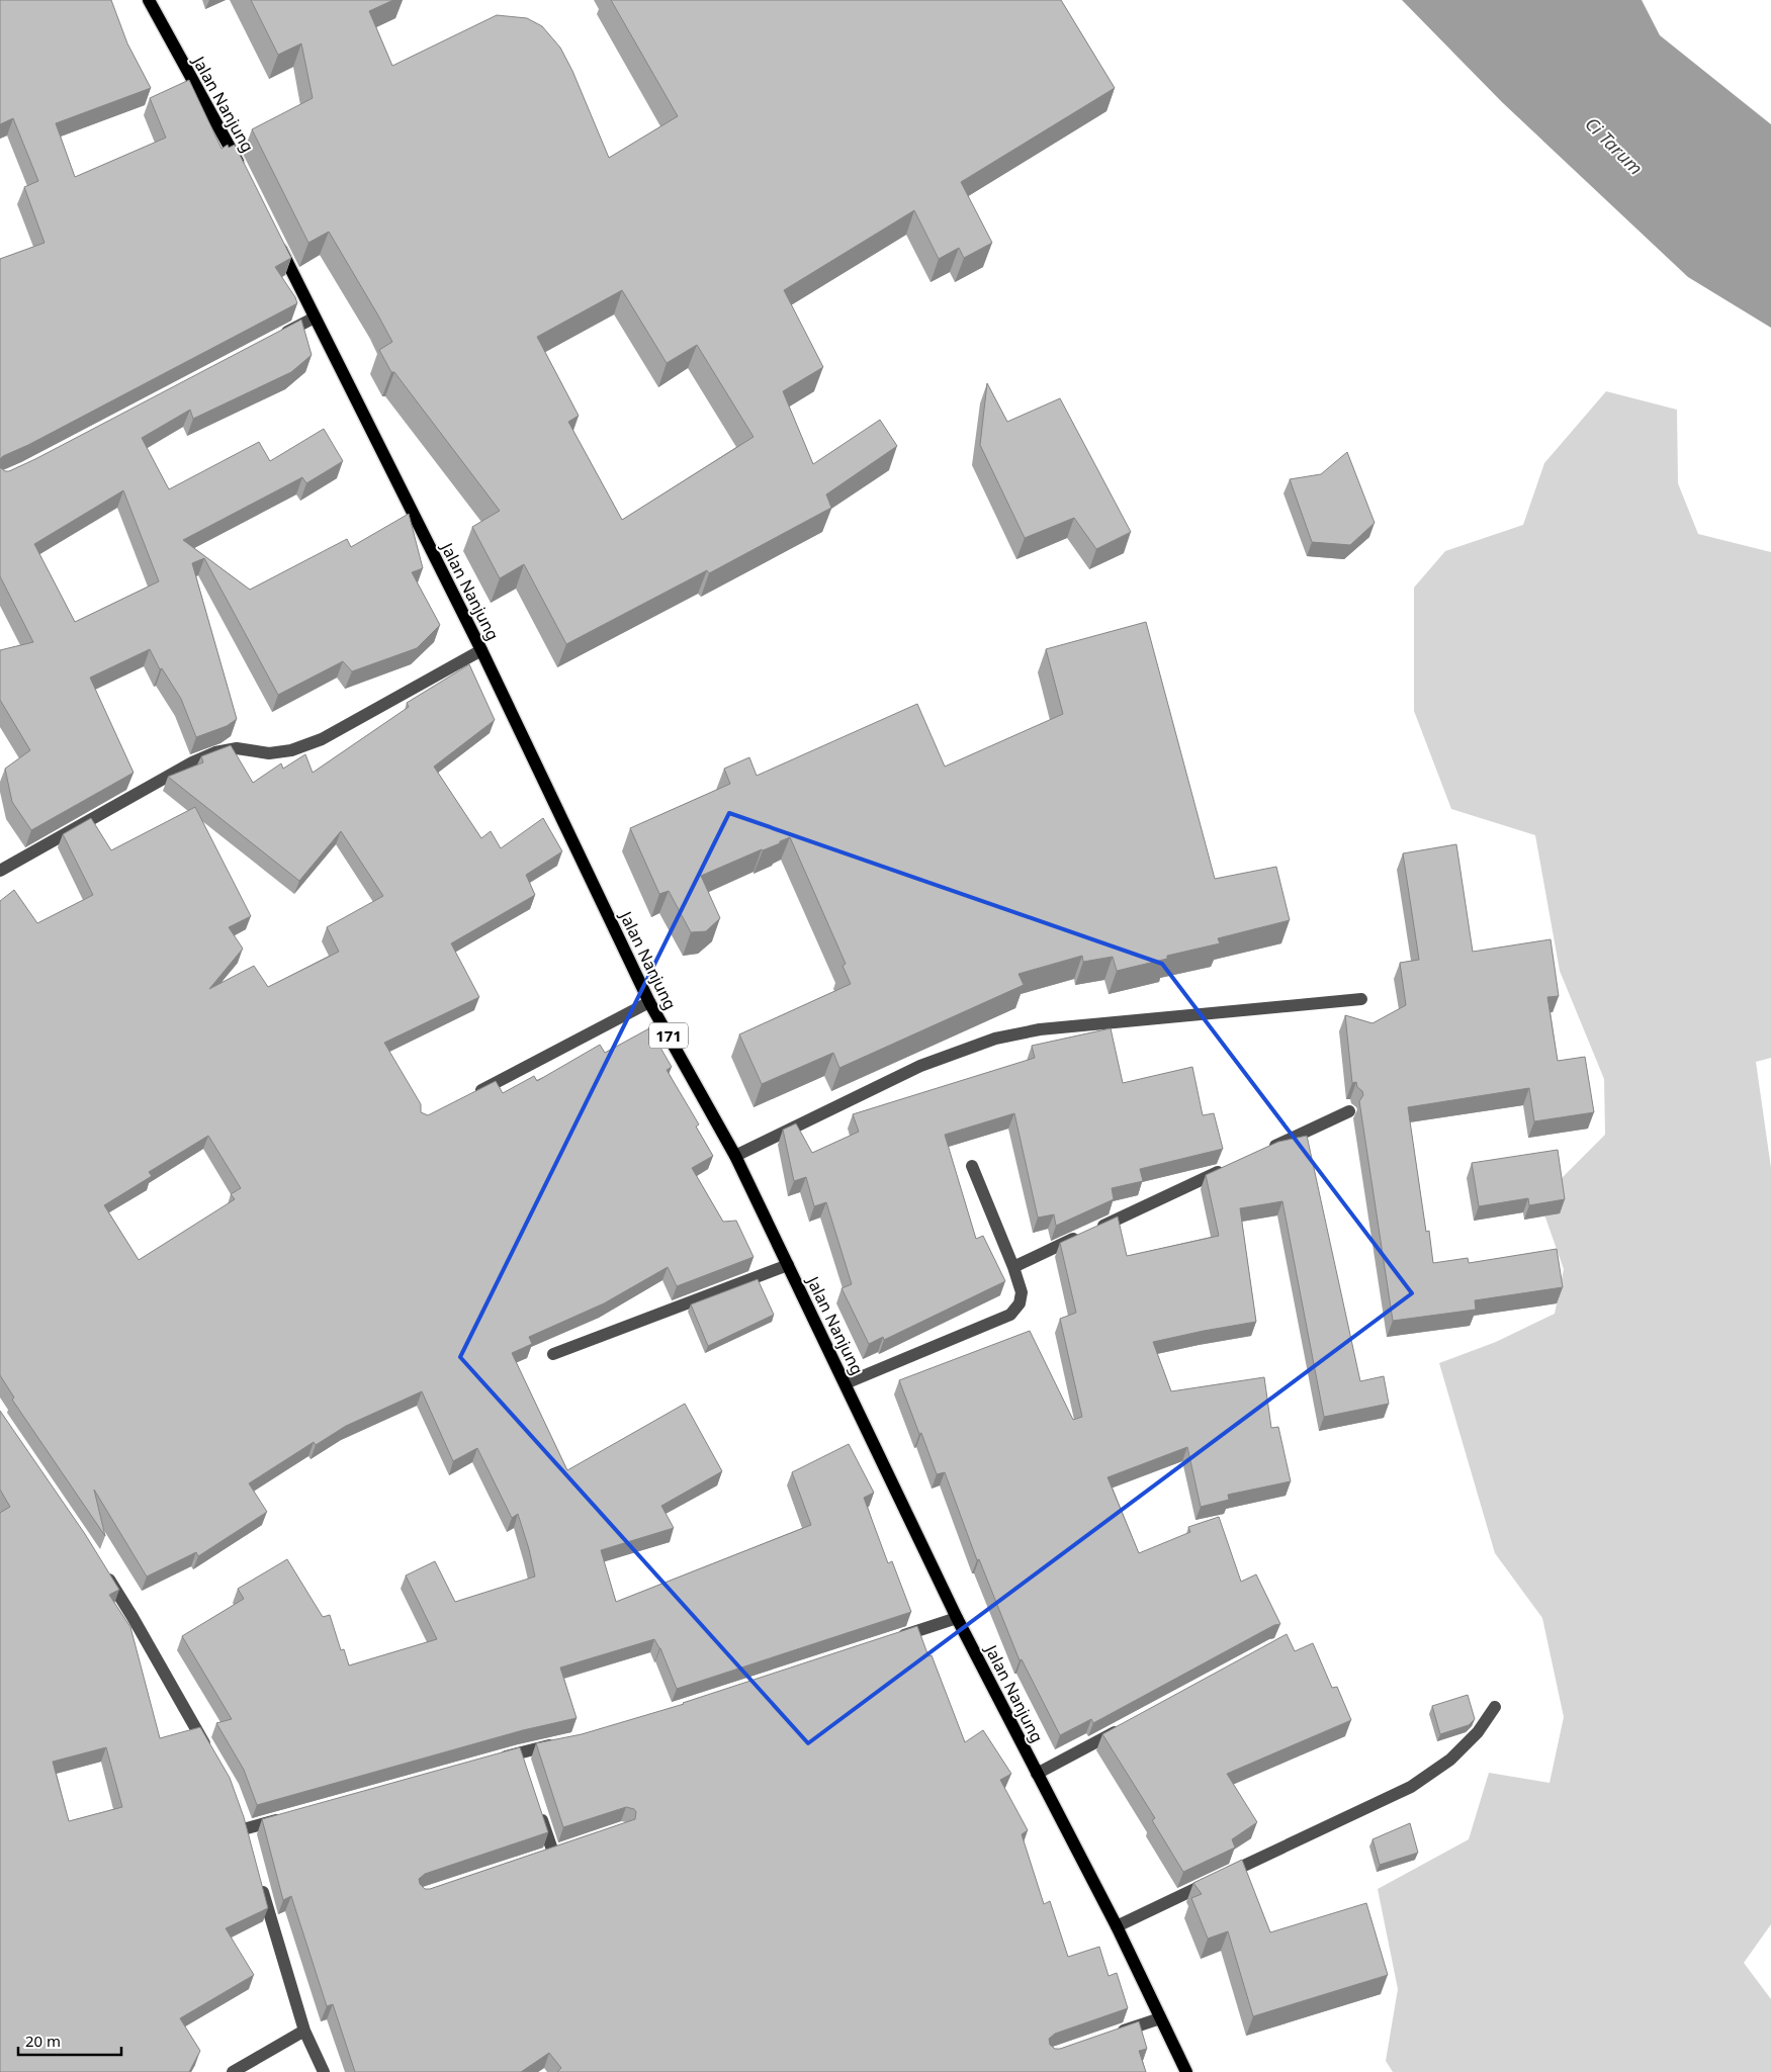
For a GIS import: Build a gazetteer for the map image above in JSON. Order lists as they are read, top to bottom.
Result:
{
  "streets": {
    "main road": ["Jalan Nanjung", "171"]
  },
  "water": ["Ci Tarum"],
  "scale_bar": "20 m"
}
